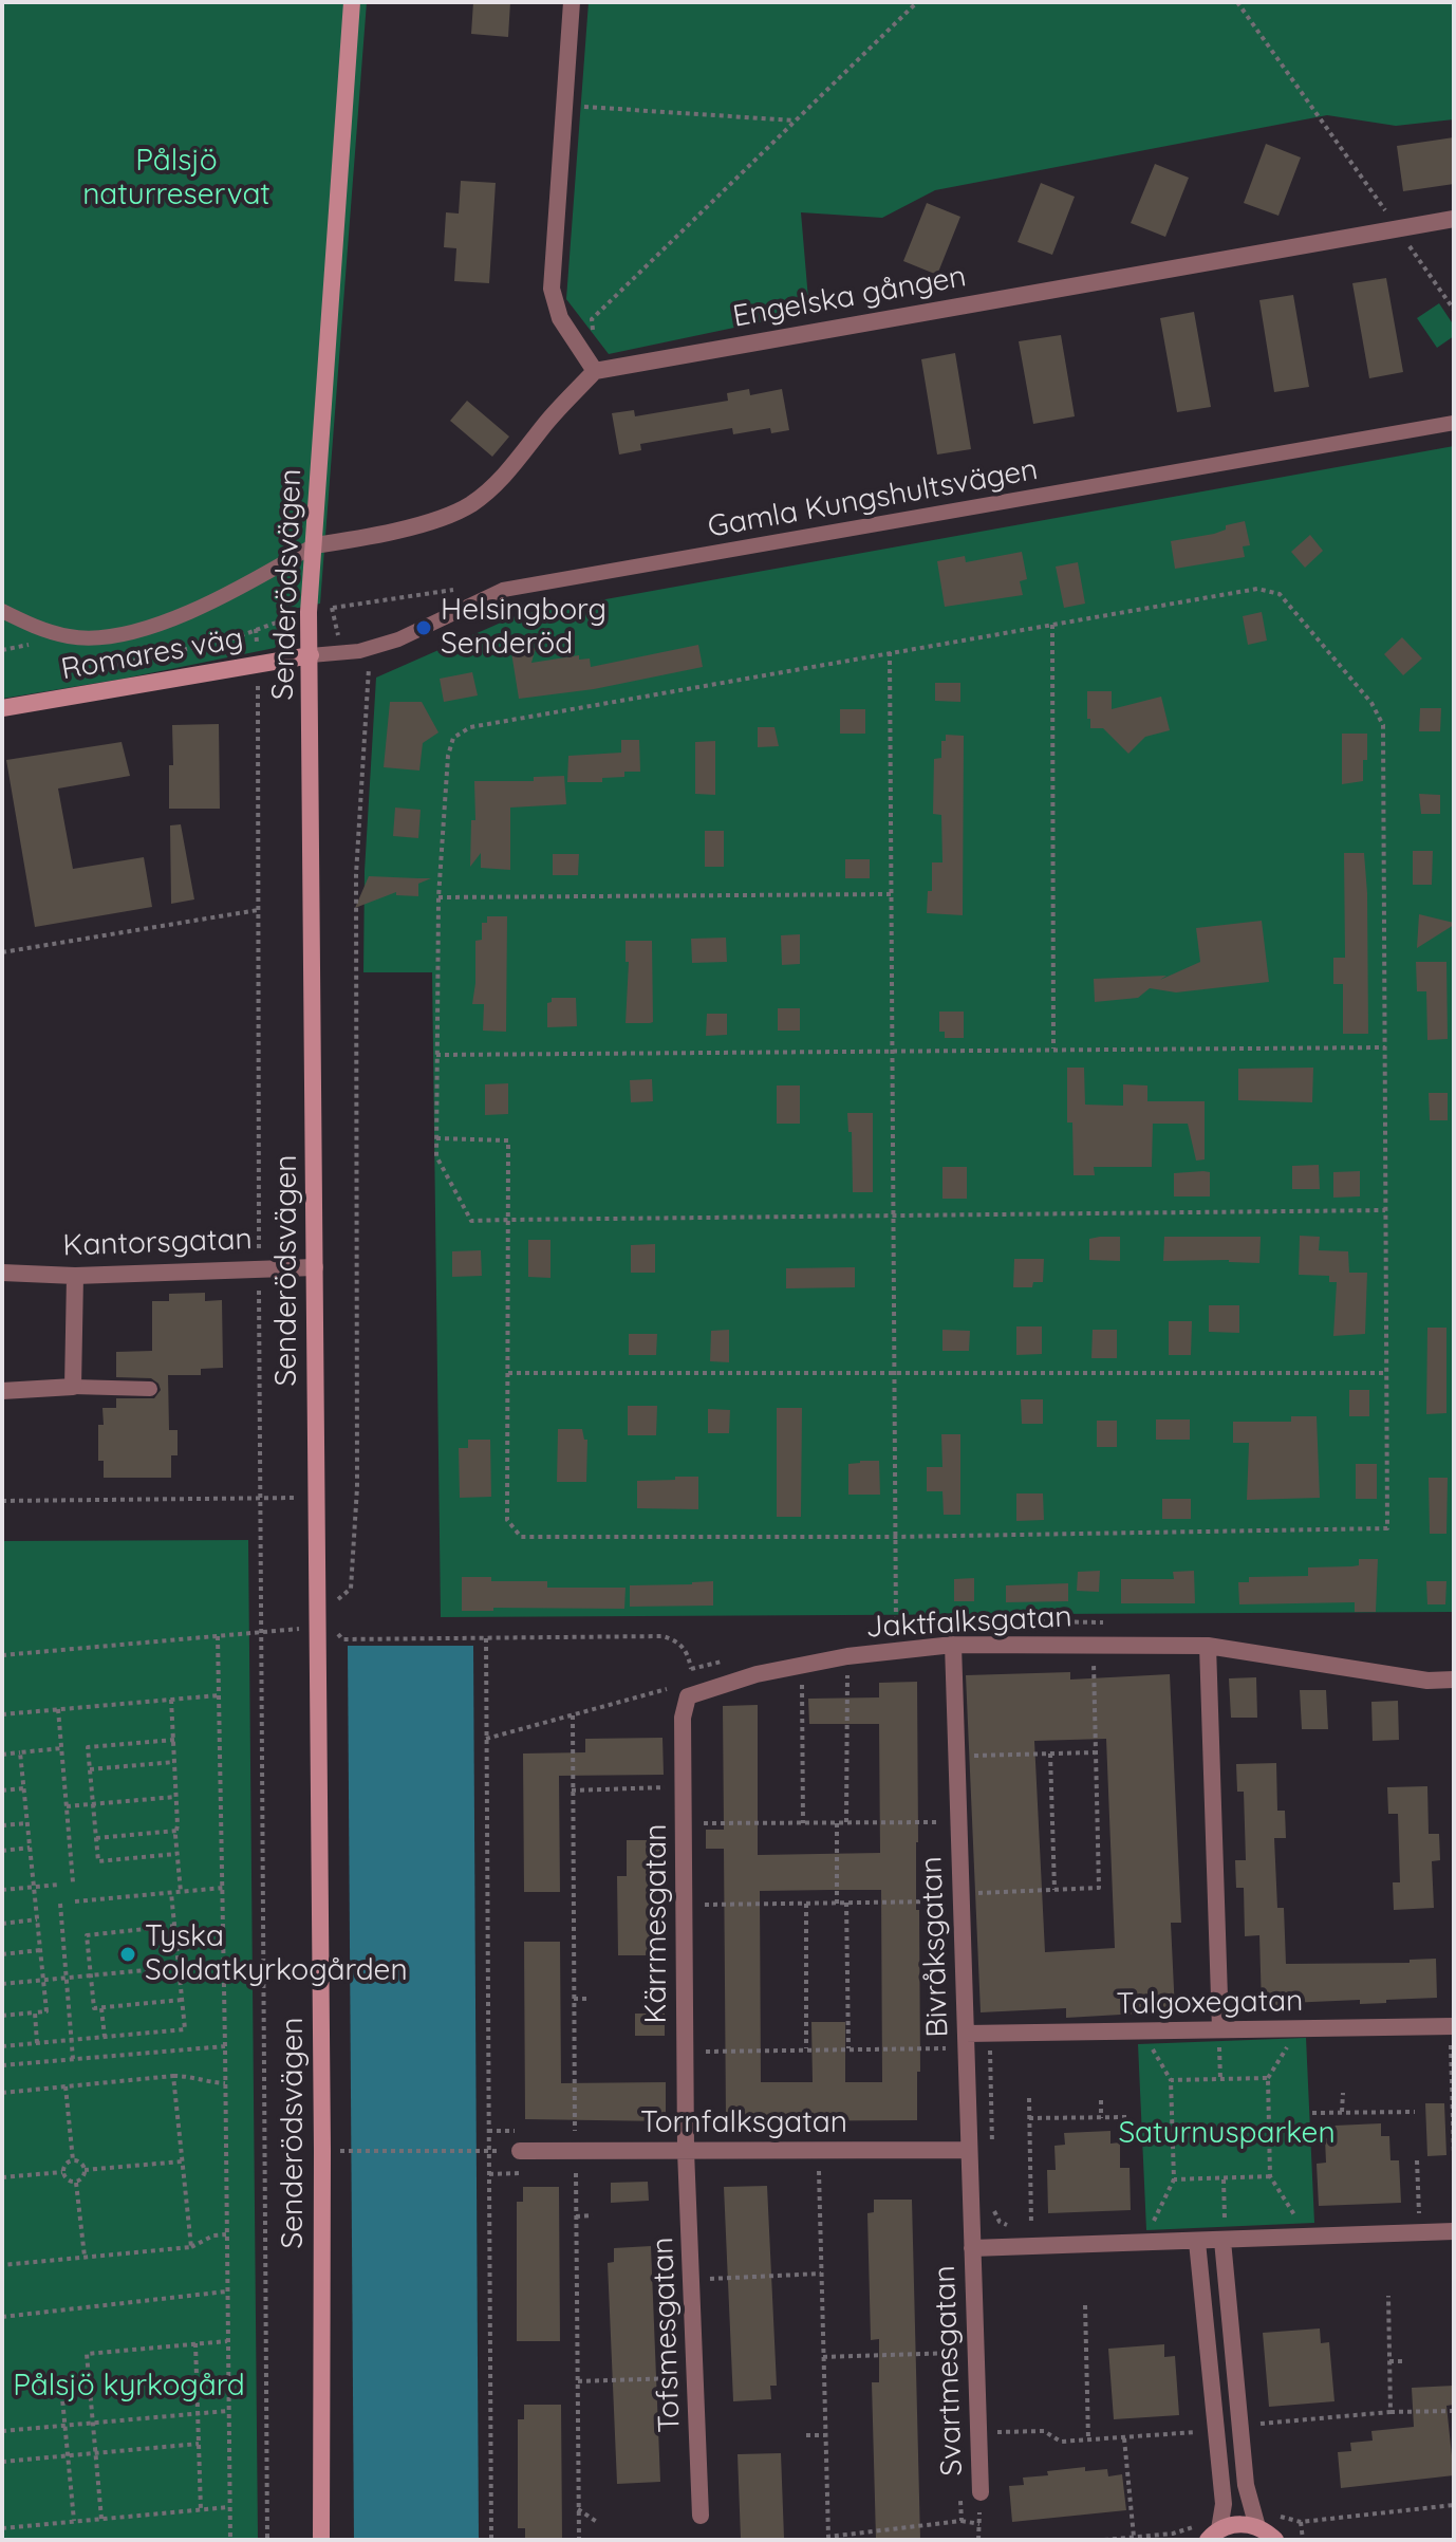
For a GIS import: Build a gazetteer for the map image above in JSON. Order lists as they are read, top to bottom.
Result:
{
  "streets": {
    "street": [
      "Engelska gången",
      "Senderödsvägen",
      "Romares väg",
      "Kantorsgatan",
      "Jaktfalksgatan",
      "Kärrmesgatan",
      "Bivråksgatan",
      "Talgoxegatan",
      "Tornfalksgatan",
      "Tofsmesgatan",
      "Svartmesgatan"
    ],
    "lane": ["Gamla Kungshultsvägen"]
  },
  "crossings": [
    ["Gamla Kungshultsvägen", "Senderödsvägen"],
    ["Gamla Kungshultsvägen", "Romares väg"],
    ["Senderödsvägen", "Romares väg"],
    ["Senderödsvägen", "Kantorsgatan"],
    ["Jaktfalksgatan", "Kärrmesgatan"],
    ["Jaktfalksgatan", "Bivråksgatan"],
    ["Kärrmesgatan", "Tornfalksgatan"],
    ["Kärrmesgatan", "Tofsmesgatan"],
    ["Bivråksgatan", "Talgoxegatan"],
    ["Bivråksgatan", "Tornfalksgatan"],
    ["Bivråksgatan", "Svartmesgatan"],
    ["Tornfalksgatan", "Tofsmesgatan"]
  ],
  "parks": ["Pålsjö naturreservat", "Saturnusparken", "Pålsjö kyrkogård"],
  "places": ["Helsingborg Senderöd", "Tyska Soldatkyrkogården"]
}
